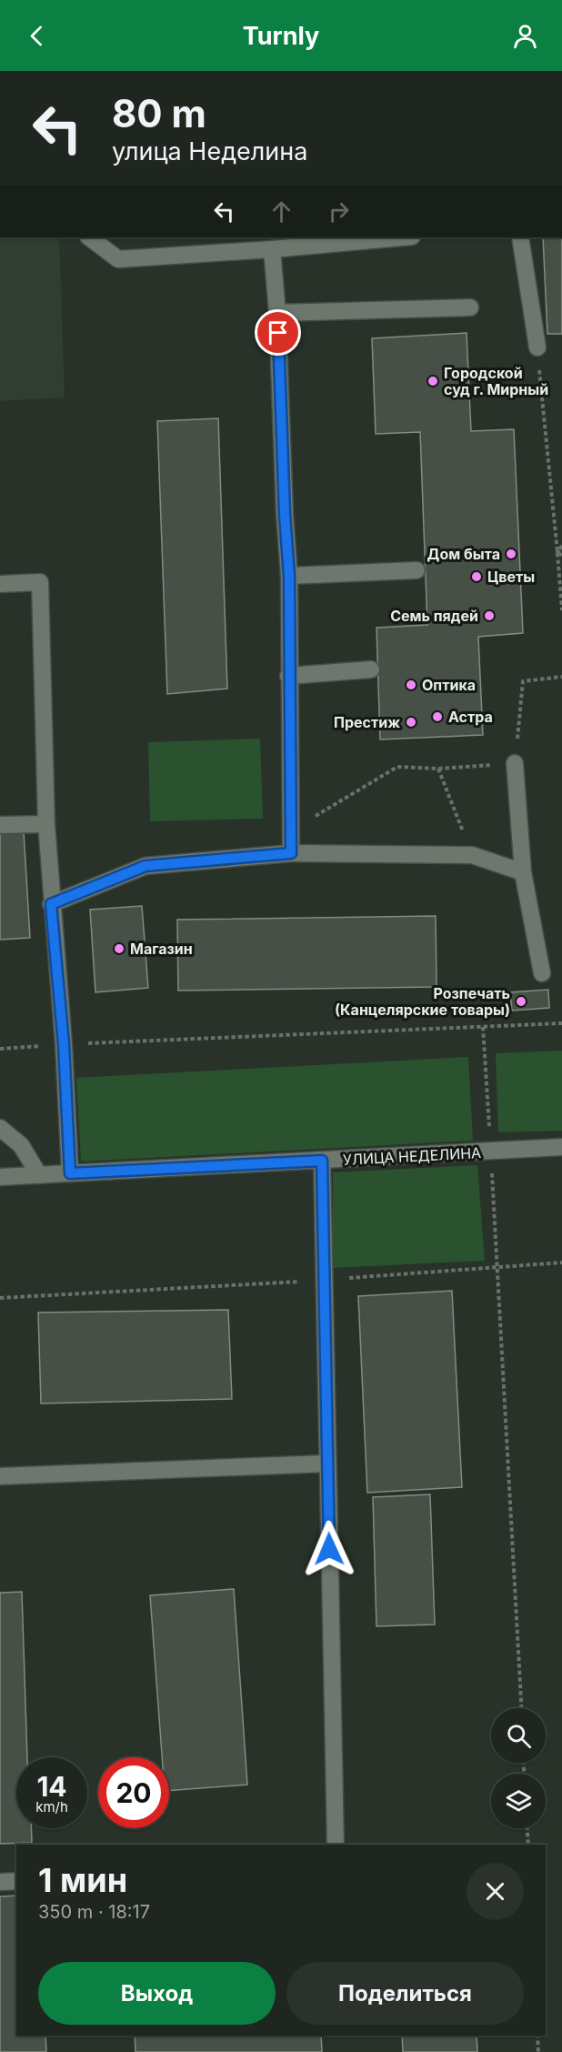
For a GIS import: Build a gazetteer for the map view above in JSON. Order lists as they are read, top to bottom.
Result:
{
  "streets": {
    "street": ["УЛИЦА НЕДЕЛИНА"]
  },
  "places": [
    "Городской суд г. Мирный",
    "Дом быта",
    "Цветы",
    "Семь пядей",
    "Оптика",
    "Астра",
    "Престиж",
    "Магазин",
    "Розпечать (Канцелярские товары)"
  ],
  "page": {
    "header": "Turnly",
    "turn": ["80 m", "улица Неделина"],
    "speed": "14 km/h",
    "limit": "20",
    "heading": ["1 мин", "350 m · 18:17"],
    "buttons": ["Выход", "Поделиться"]
  }
}
